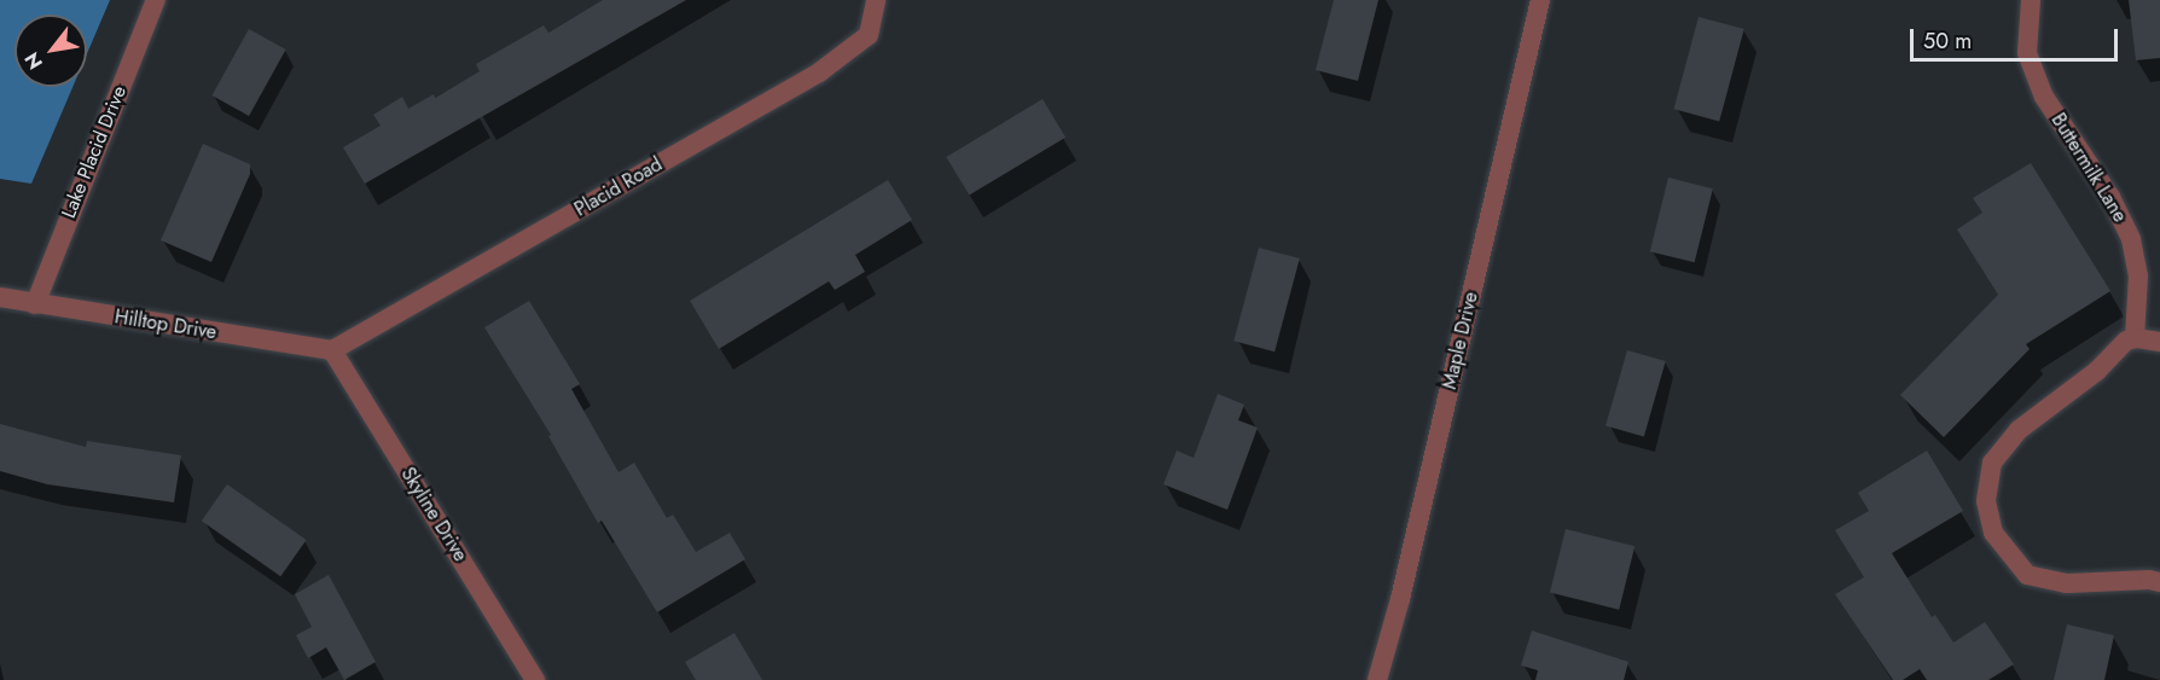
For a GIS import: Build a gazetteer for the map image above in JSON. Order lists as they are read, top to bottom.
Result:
{
  "streets": {
    "street": [
      "Lake Placid Drive",
      "Buttermilk Lane",
      "Placid Road",
      "Hilltop Drive",
      "Maple Drive",
      "Skyline Drive"
    ]
  },
  "crossings": [
    ["Lake Placid Drive", "Hilltop Drive"],
    ["Placid Road", "Hilltop Drive"],
    ["Placid Road", "Skyline Drive"],
    ["Hilltop Drive", "Skyline Drive"]
  ],
  "scale_bar": "50 m",
  "north": "bottom left"
}
